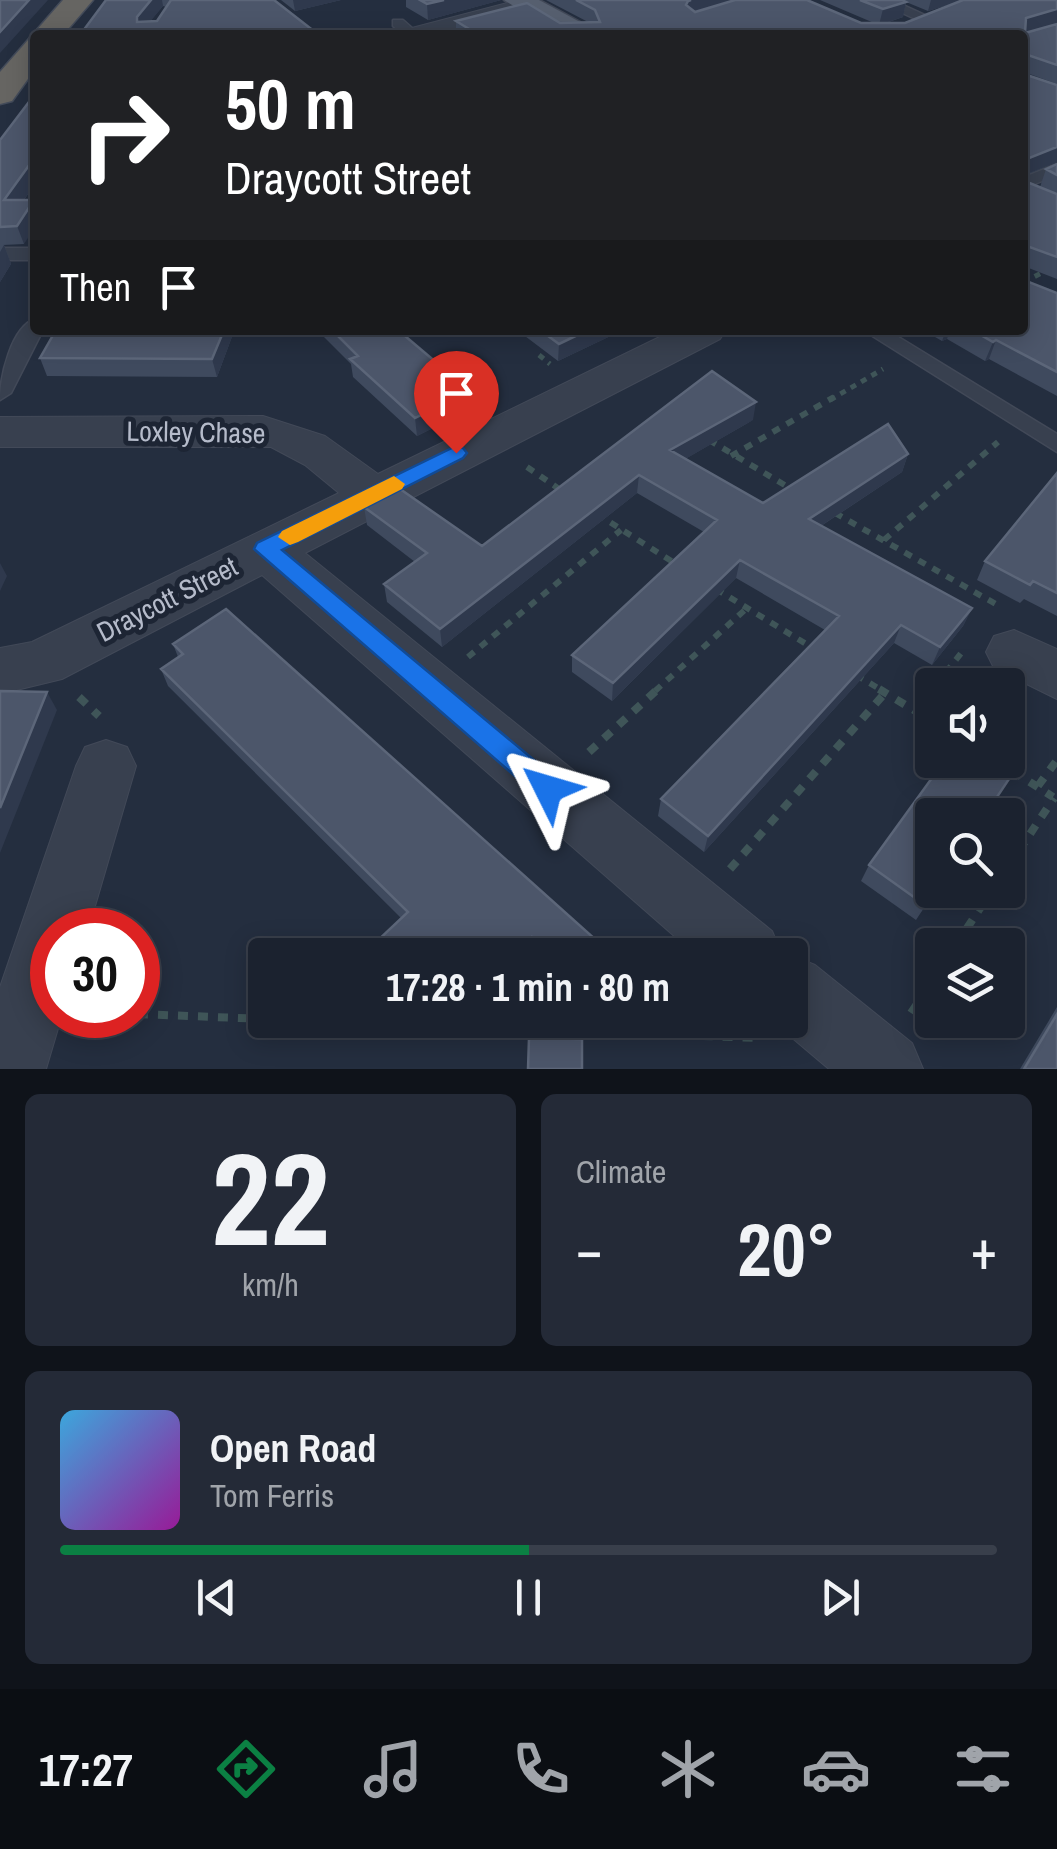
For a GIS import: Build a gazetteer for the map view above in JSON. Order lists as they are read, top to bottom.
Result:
{
  "streets": {
    "street": ["Loxley Chase", "Draycott Street"]
  },
  "crossings": [
    ["Loxley Chase", "Draycott Street"]
  ],
  "page": {
    "turn": ["50 m", "Draycott Street"],
    "then": "Then",
    "limit": "30",
    "trip": "17:28 · 1 min · 80 m",
    "tile": [
      ["22", "km/h"],
      "Climate"
    ],
    "heat": ["−", "20°", "+"],
    "song": ["Open Road", "Tom Ferris"],
    "tabs": "17:27"
  }
}
